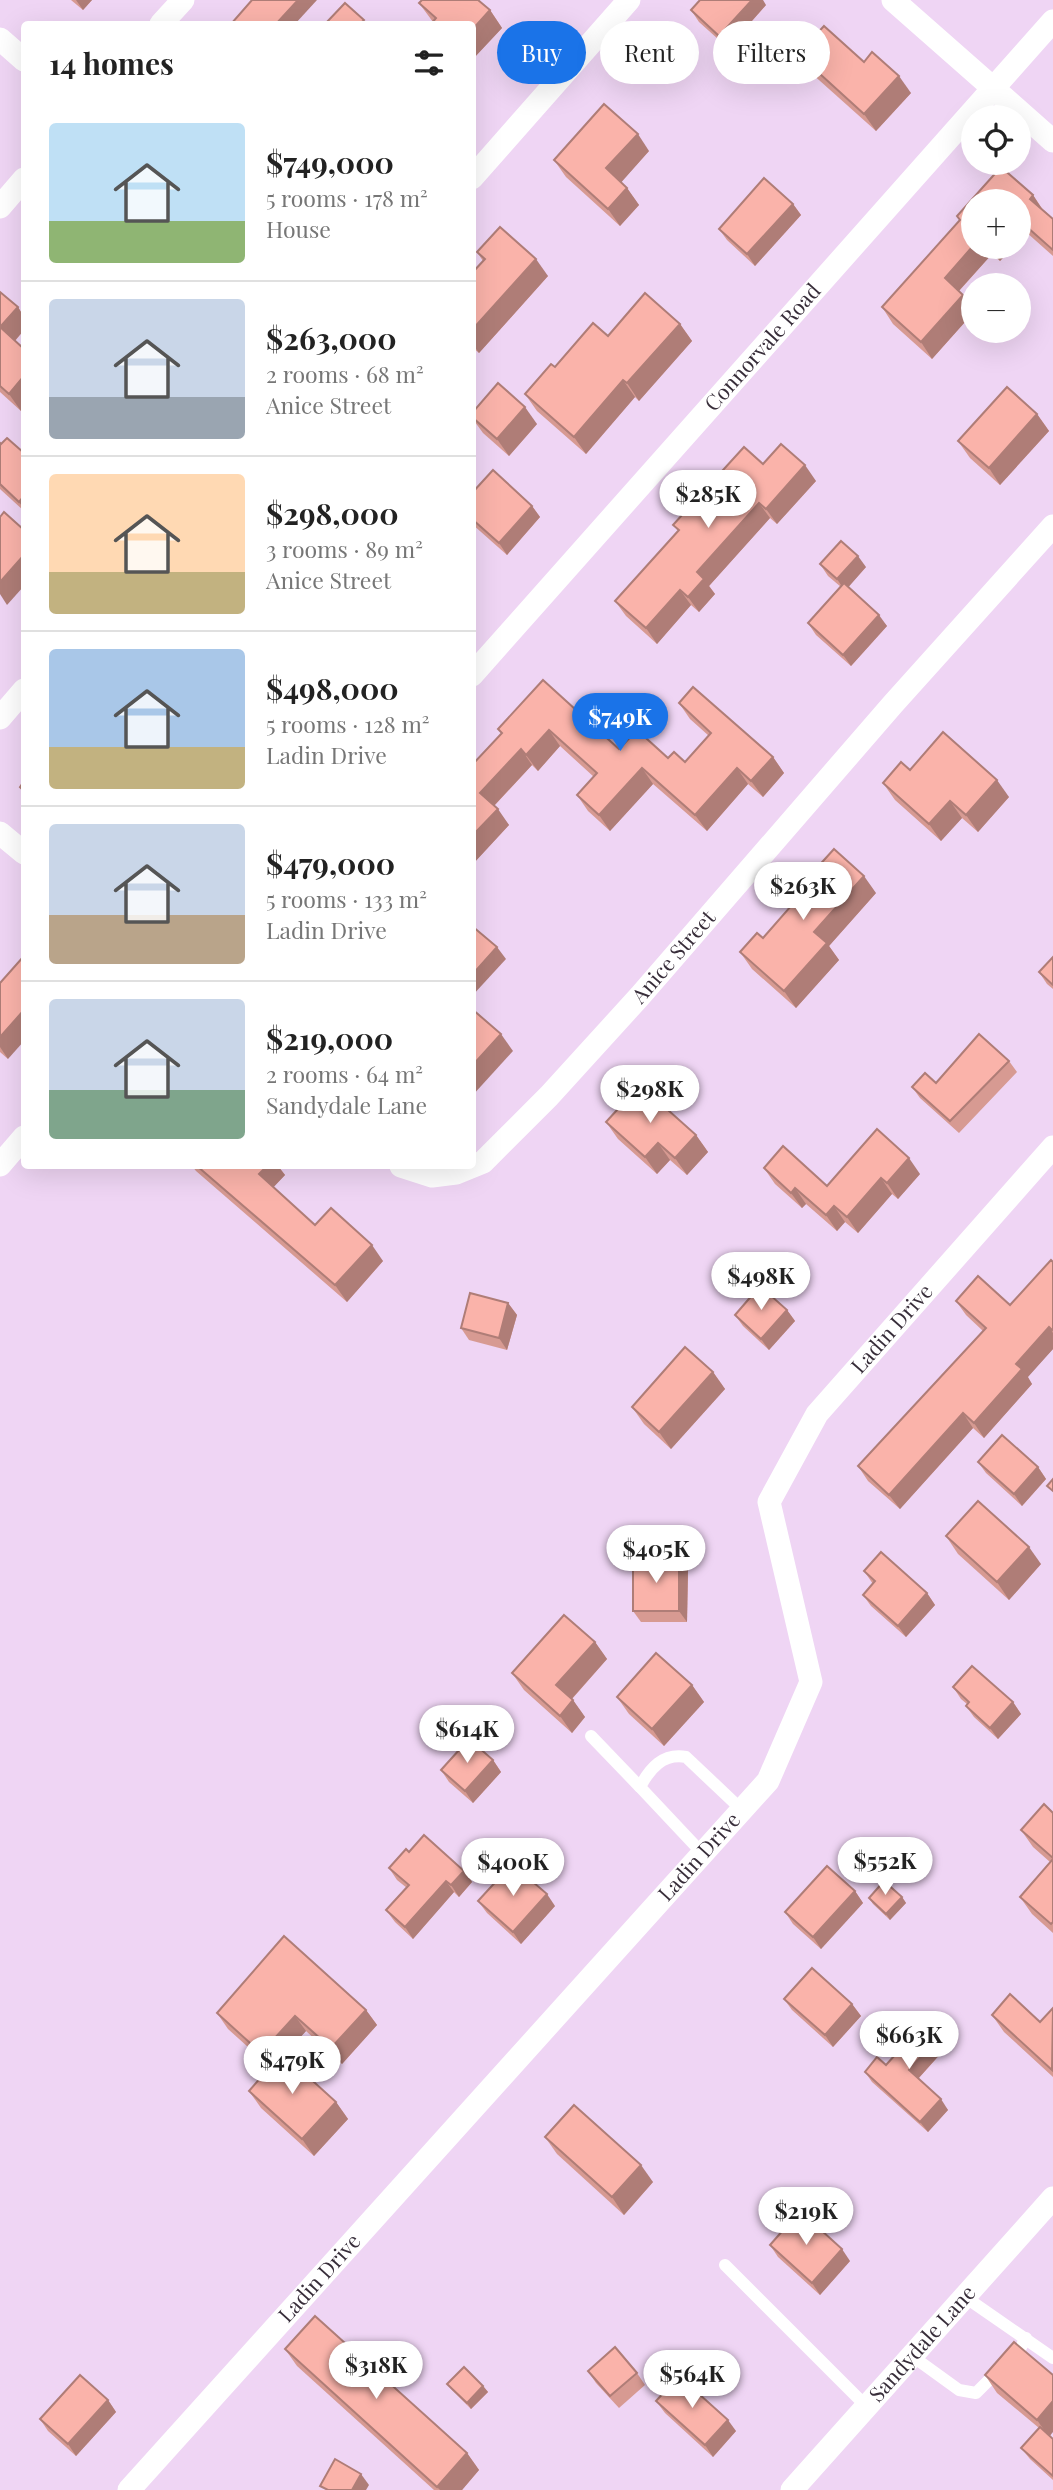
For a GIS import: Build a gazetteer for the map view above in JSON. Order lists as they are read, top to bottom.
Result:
{
  "streets": {
    "street": [
      "Connorvale Road",
      "Anice Street",
      "Ladin Drive",
      "Sandydale Lane"
    ]
  },
  "page": {
    "chip": ["Buy", "Rent", "Filters"],
    "heading": "14 homes",
    "map_buttons": ["+", "−"],
    "list": [
      {
        "name": "$749,000",
        "note": "5 rooms · 178 m² · House"
      },
      {
        "name": "$263,000",
        "note": "2 rooms · 68 m² · Anice Street"
      },
      {
        "name": "$298,000",
        "note": "3 rooms · 89 m² · Anice Street"
      },
      {
        "name": "$498,000",
        "note": "5 rooms · 128 m² · Ladin Drive"
      },
      {
        "name": "$479,000",
        "note": "5 rooms · 133 m² · Ladin Drive"
      },
      {
        "name": "$219,000",
        "note": "2 rooms · 64 m² · Sandydale Lane"
      }
    ],
    "price": [
      "$285K",
      "$749K",
      "$263K",
      "$298K",
      "$498K",
      "$405K",
      "$614K",
      "$552K",
      "$400K",
      "$663K",
      "$479K",
      "$219K",
      "$318K",
      "$564K"
    ]
  }
}
